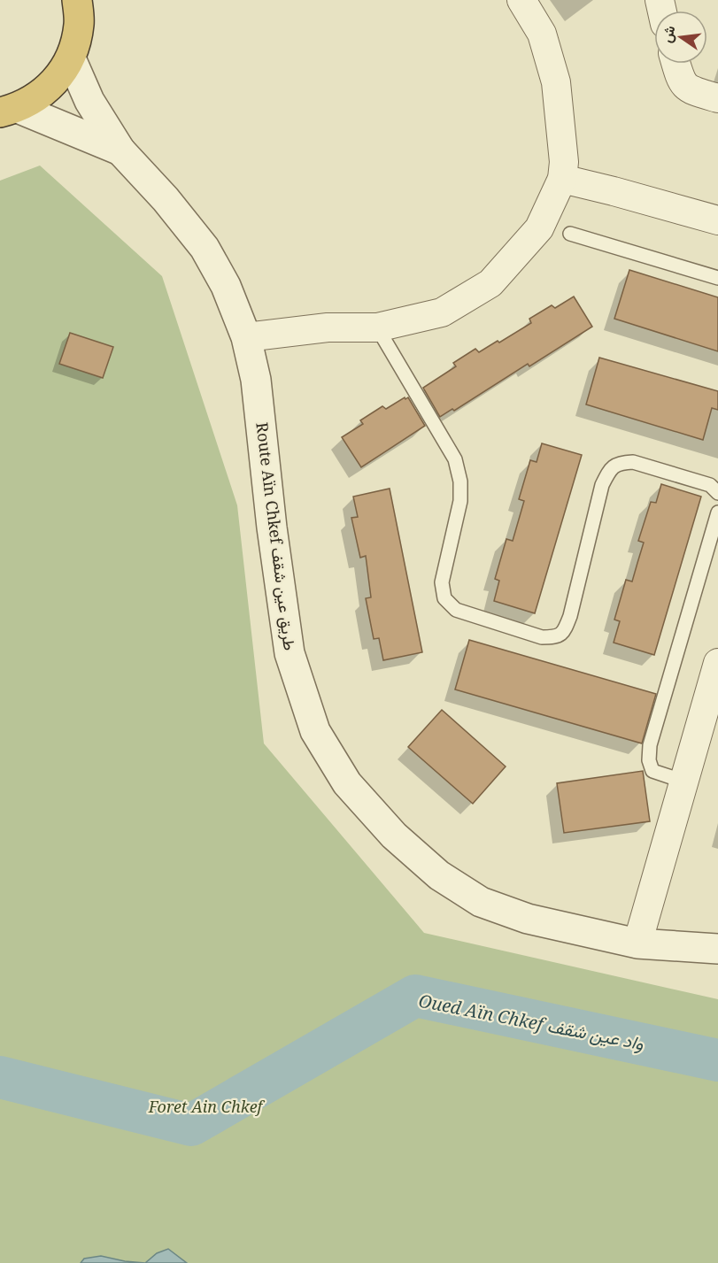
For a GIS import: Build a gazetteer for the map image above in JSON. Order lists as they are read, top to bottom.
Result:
{
  "streets": {
    "street": ["Route Aïn Chkef طريق عين شقف"]
  },
  "water": ["Oued Aïn Chkef واد عين شقف"],
  "parks": ["Foret Ain Chkef"],
  "north": "left"
}
